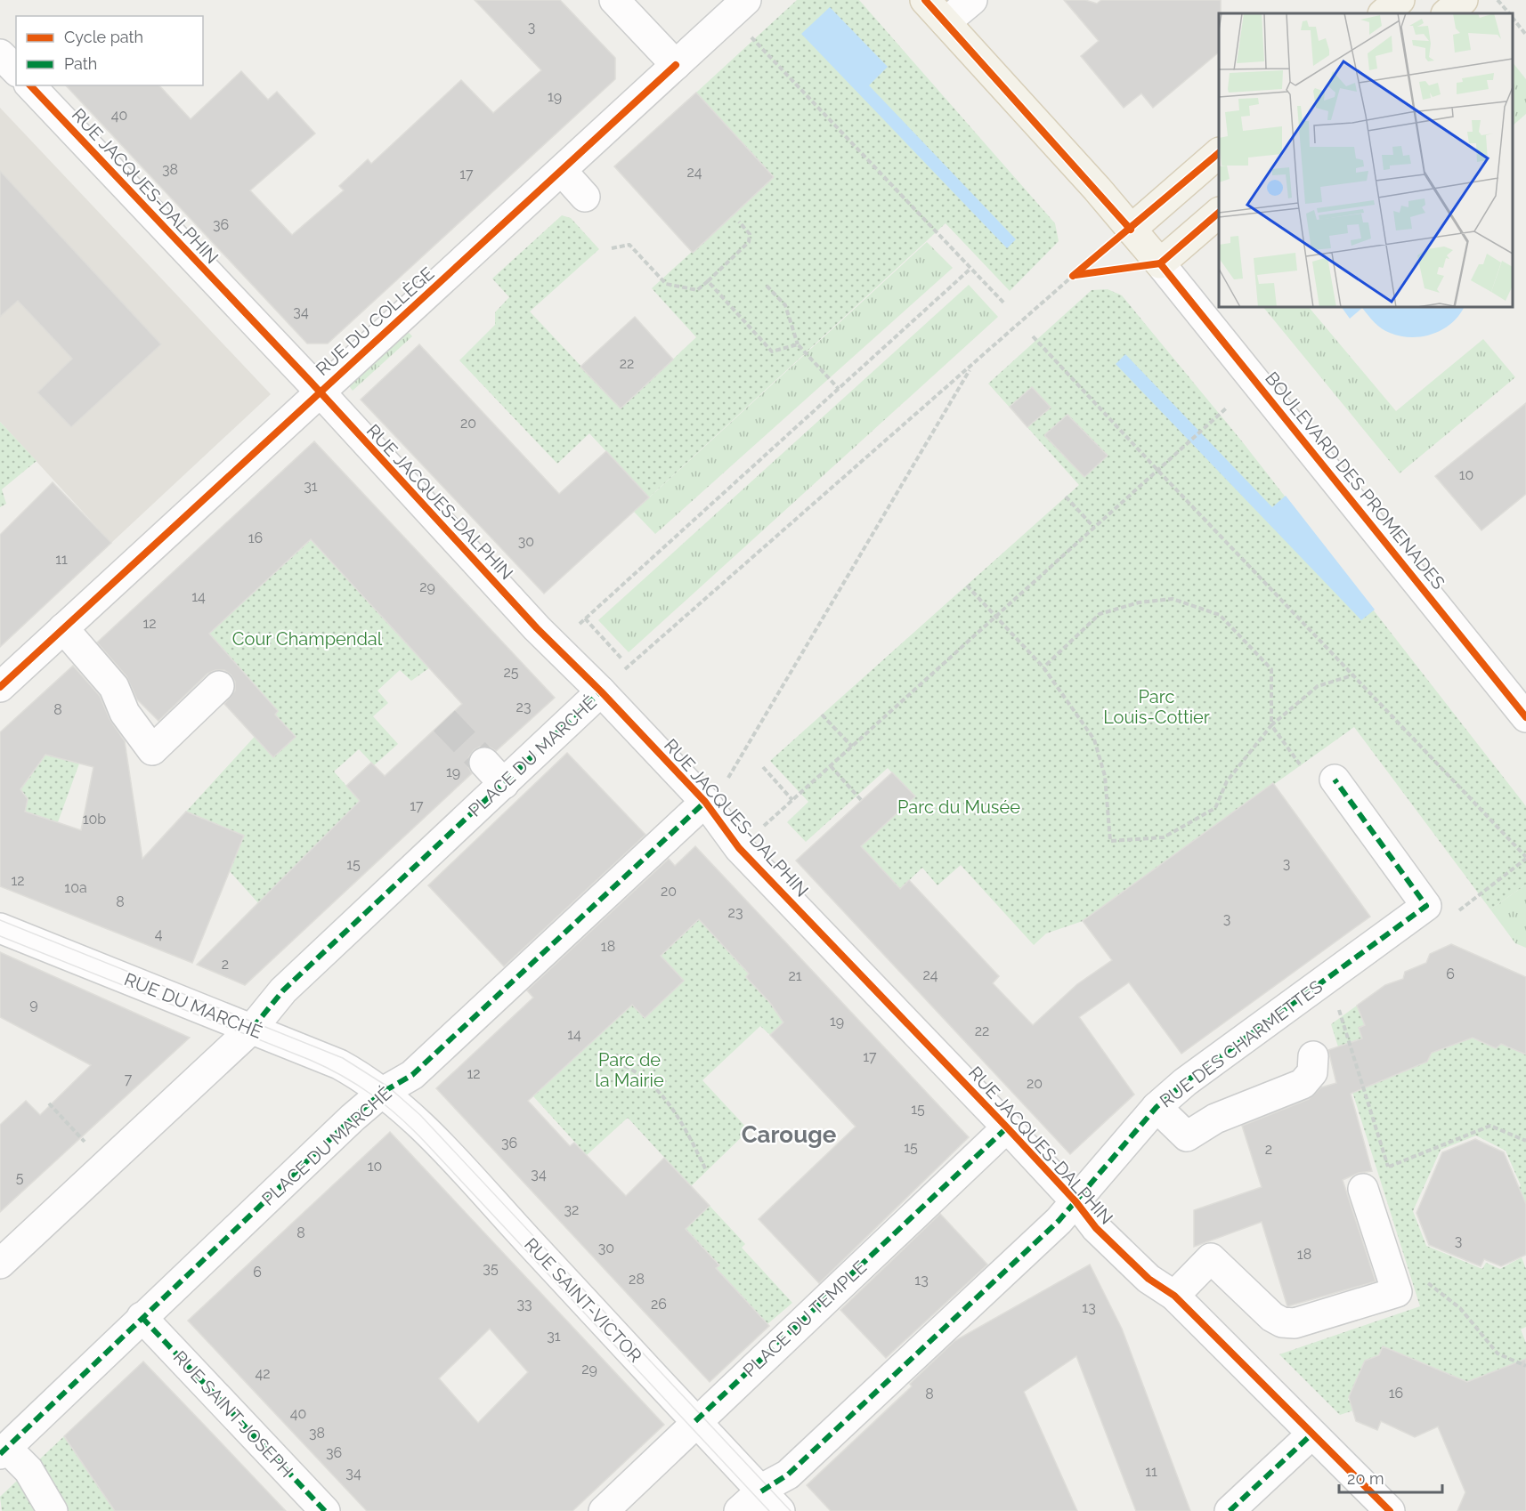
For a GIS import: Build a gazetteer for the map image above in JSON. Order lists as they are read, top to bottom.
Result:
{
  "streets": {
    "main road": ["BOULEVARD DES PROMENADES"],
    "street": [
      "RUE JACQUES-DALPHIN",
      "RUE DU COLLÈGE",
      "PLACE DU MARCHÉ",
      "RUE DU MARCHÉ",
      "RUE DES CHARMETTES",
      "RUE SAINT-VICTOR",
      "PLACE DU TEMPLE",
      "RUE SAINT-JOSEPH"
    ]
  },
  "crossings": [
    ["RUE JACQUES-DALPHIN", "RUE DU COLLÈGE"],
    ["RUE JACQUES-DALPHIN", "PLACE DU MARCHÉ"],
    ["RUE JACQUES-DALPHIN", "RUE DES CHARMETTES"],
    ["RUE JACQUES-DALPHIN", "PLACE DU TEMPLE"],
    ["PLACE DU MARCHÉ", "RUE DU MARCHÉ"],
    ["PLACE DU MARCHÉ", "RUE SAINT-VICTOR"],
    ["PLACE DU MARCHÉ", "RUE SAINT-JOSEPH"],
    ["RUE DU MARCHÉ", "RUE SAINT-VICTOR"],
    ["RUE SAINT-VICTOR", "PLACE DU TEMPLE"]
  ],
  "districts": ["Carouge"],
  "parks": [
    "Cour Champendal",
    "Parc Louis-Cottier",
    "Parc du Musée",
    "Parc de la Mairie"
  ],
  "house_numbers": [
    "3",
    "19",
    "40",
    "38",
    "24",
    "17",
    "36",
    "34",
    "22",
    "20",
    "10",
    "31",
    "16",
    "30",
    "11",
    "29",
    "14",
    "12",
    "25",
    "23",
    "8",
    "19",
    "17",
    "10b",
    "3",
    "15",
    "12",
    "10a",
    "20",
    "8",
    "23",
    "3",
    "4",
    "18",
    "2",
    "6",
    "24",
    "21",
    "9",
    "19",
    "22",
    "14",
    "17",
    "12",
    "7",
    "20",
    "15",
    "36",
    "15",
    "2",
    "10",
    "34",
    "5",
    "32",
    "8",
    "3",
    "30",
    "18",
    "35",
    "6",
    "28",
    "13",
    "33",
    "26",
    "13",
    "31",
    "29",
    "42",
    "16",
    "8",
    "40",
    "38",
    "36",
    "11",
    "34"
  ],
  "legend": ["Cycle path", "Path"],
  "scale_bar": "20 m"
}
